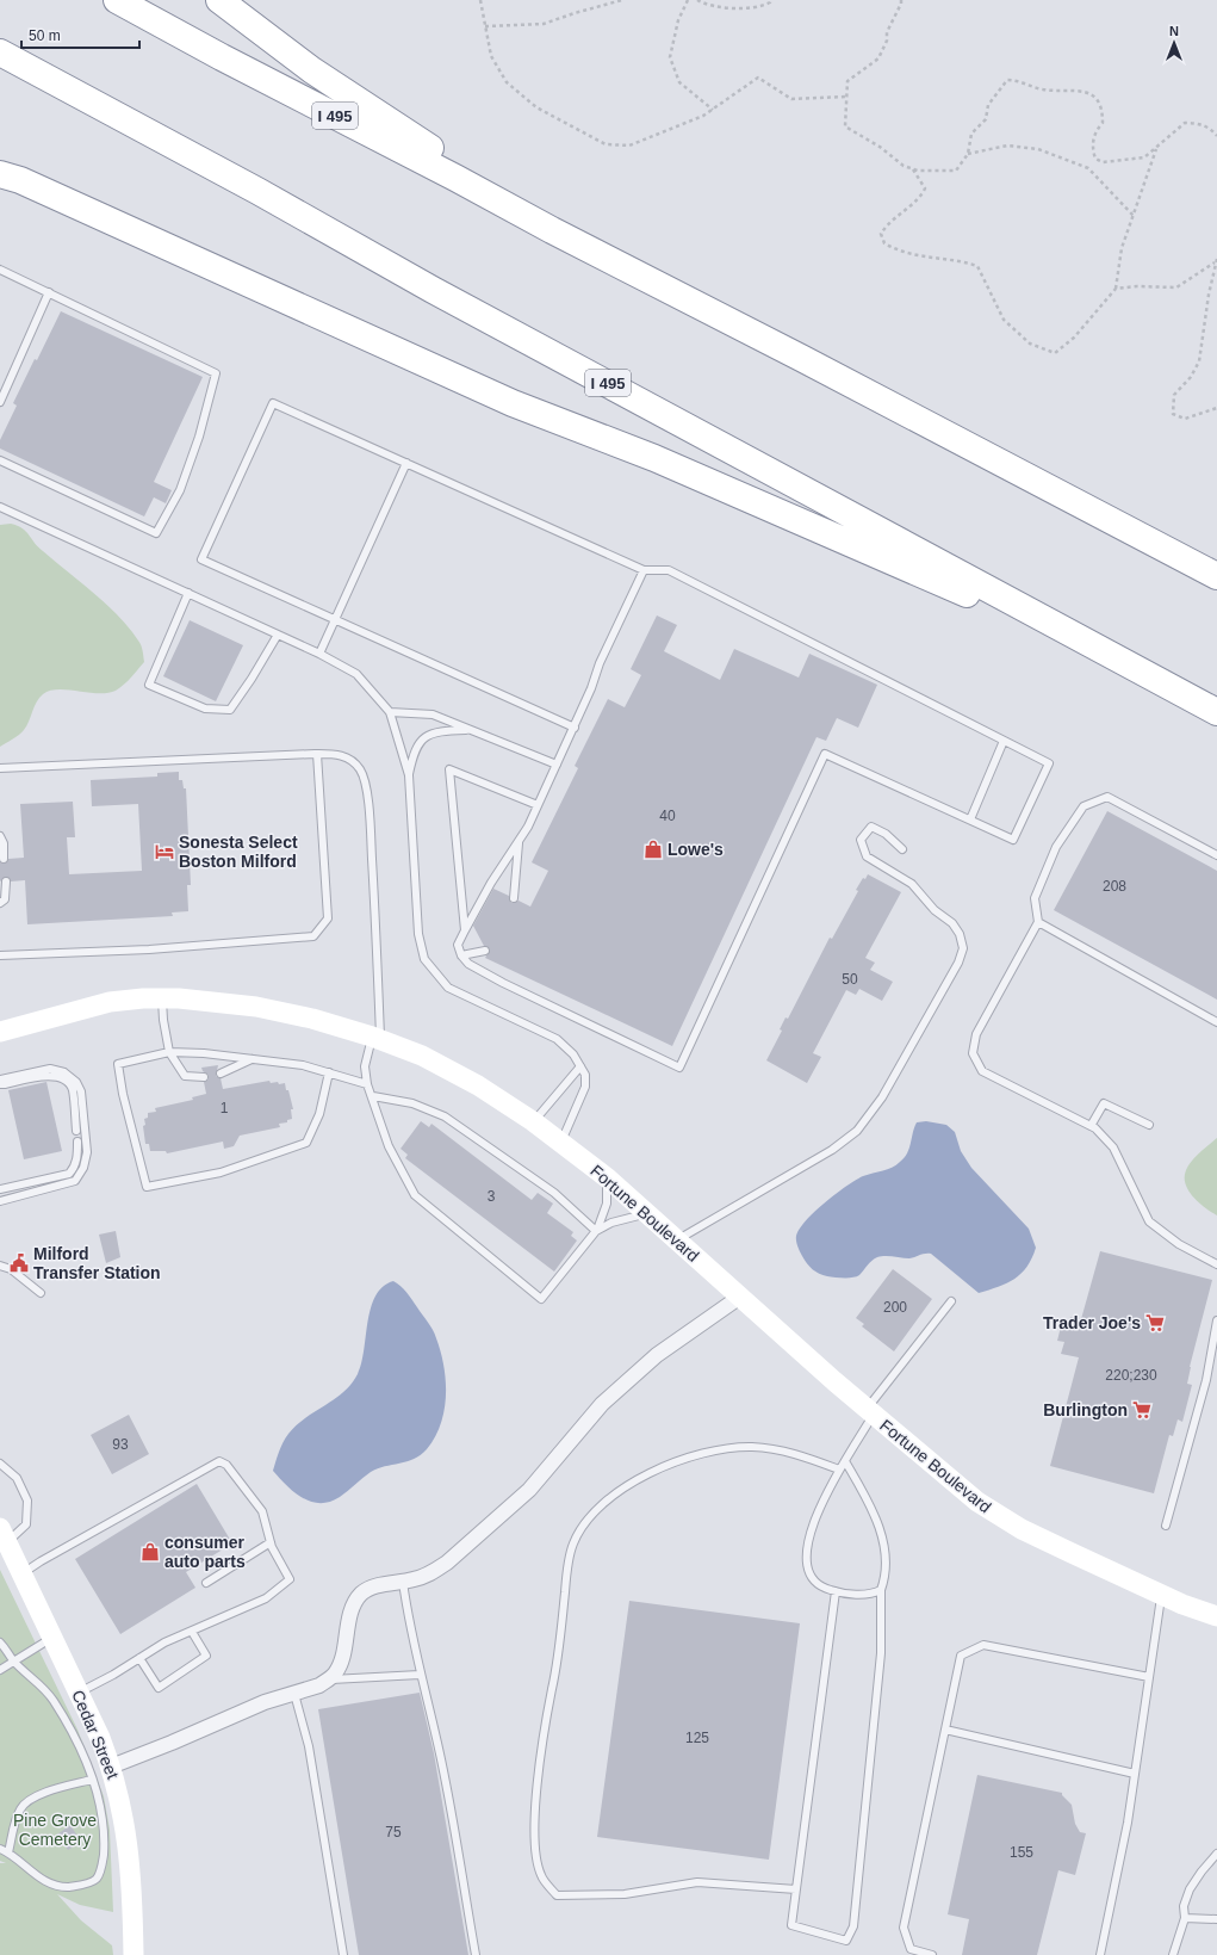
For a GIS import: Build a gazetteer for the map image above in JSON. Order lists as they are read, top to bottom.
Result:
{
  "streets": {
    "highway": ["I 495"],
    "main road": ["Fortune Boulevard", "Cedar Street"]
  },
  "parks": ["Pine Grove Cemetery"],
  "places": {
    "shop": ["Lowe's", "consumer auto parts"],
    "hotel": ["Sonesta Select Boston Milford"],
    "public building": ["Milford Transfer Station"],
    "supermarket": ["Trader Joe's", "Burlington"]
  },
  "house_numbers": [
    "40",
    "208",
    "50",
    "1",
    "3",
    "200",
    "220;230",
    "93",
    "125",
    "75",
    "155"
  ],
  "scale_bar": "50 m",
  "north": "top"
}
